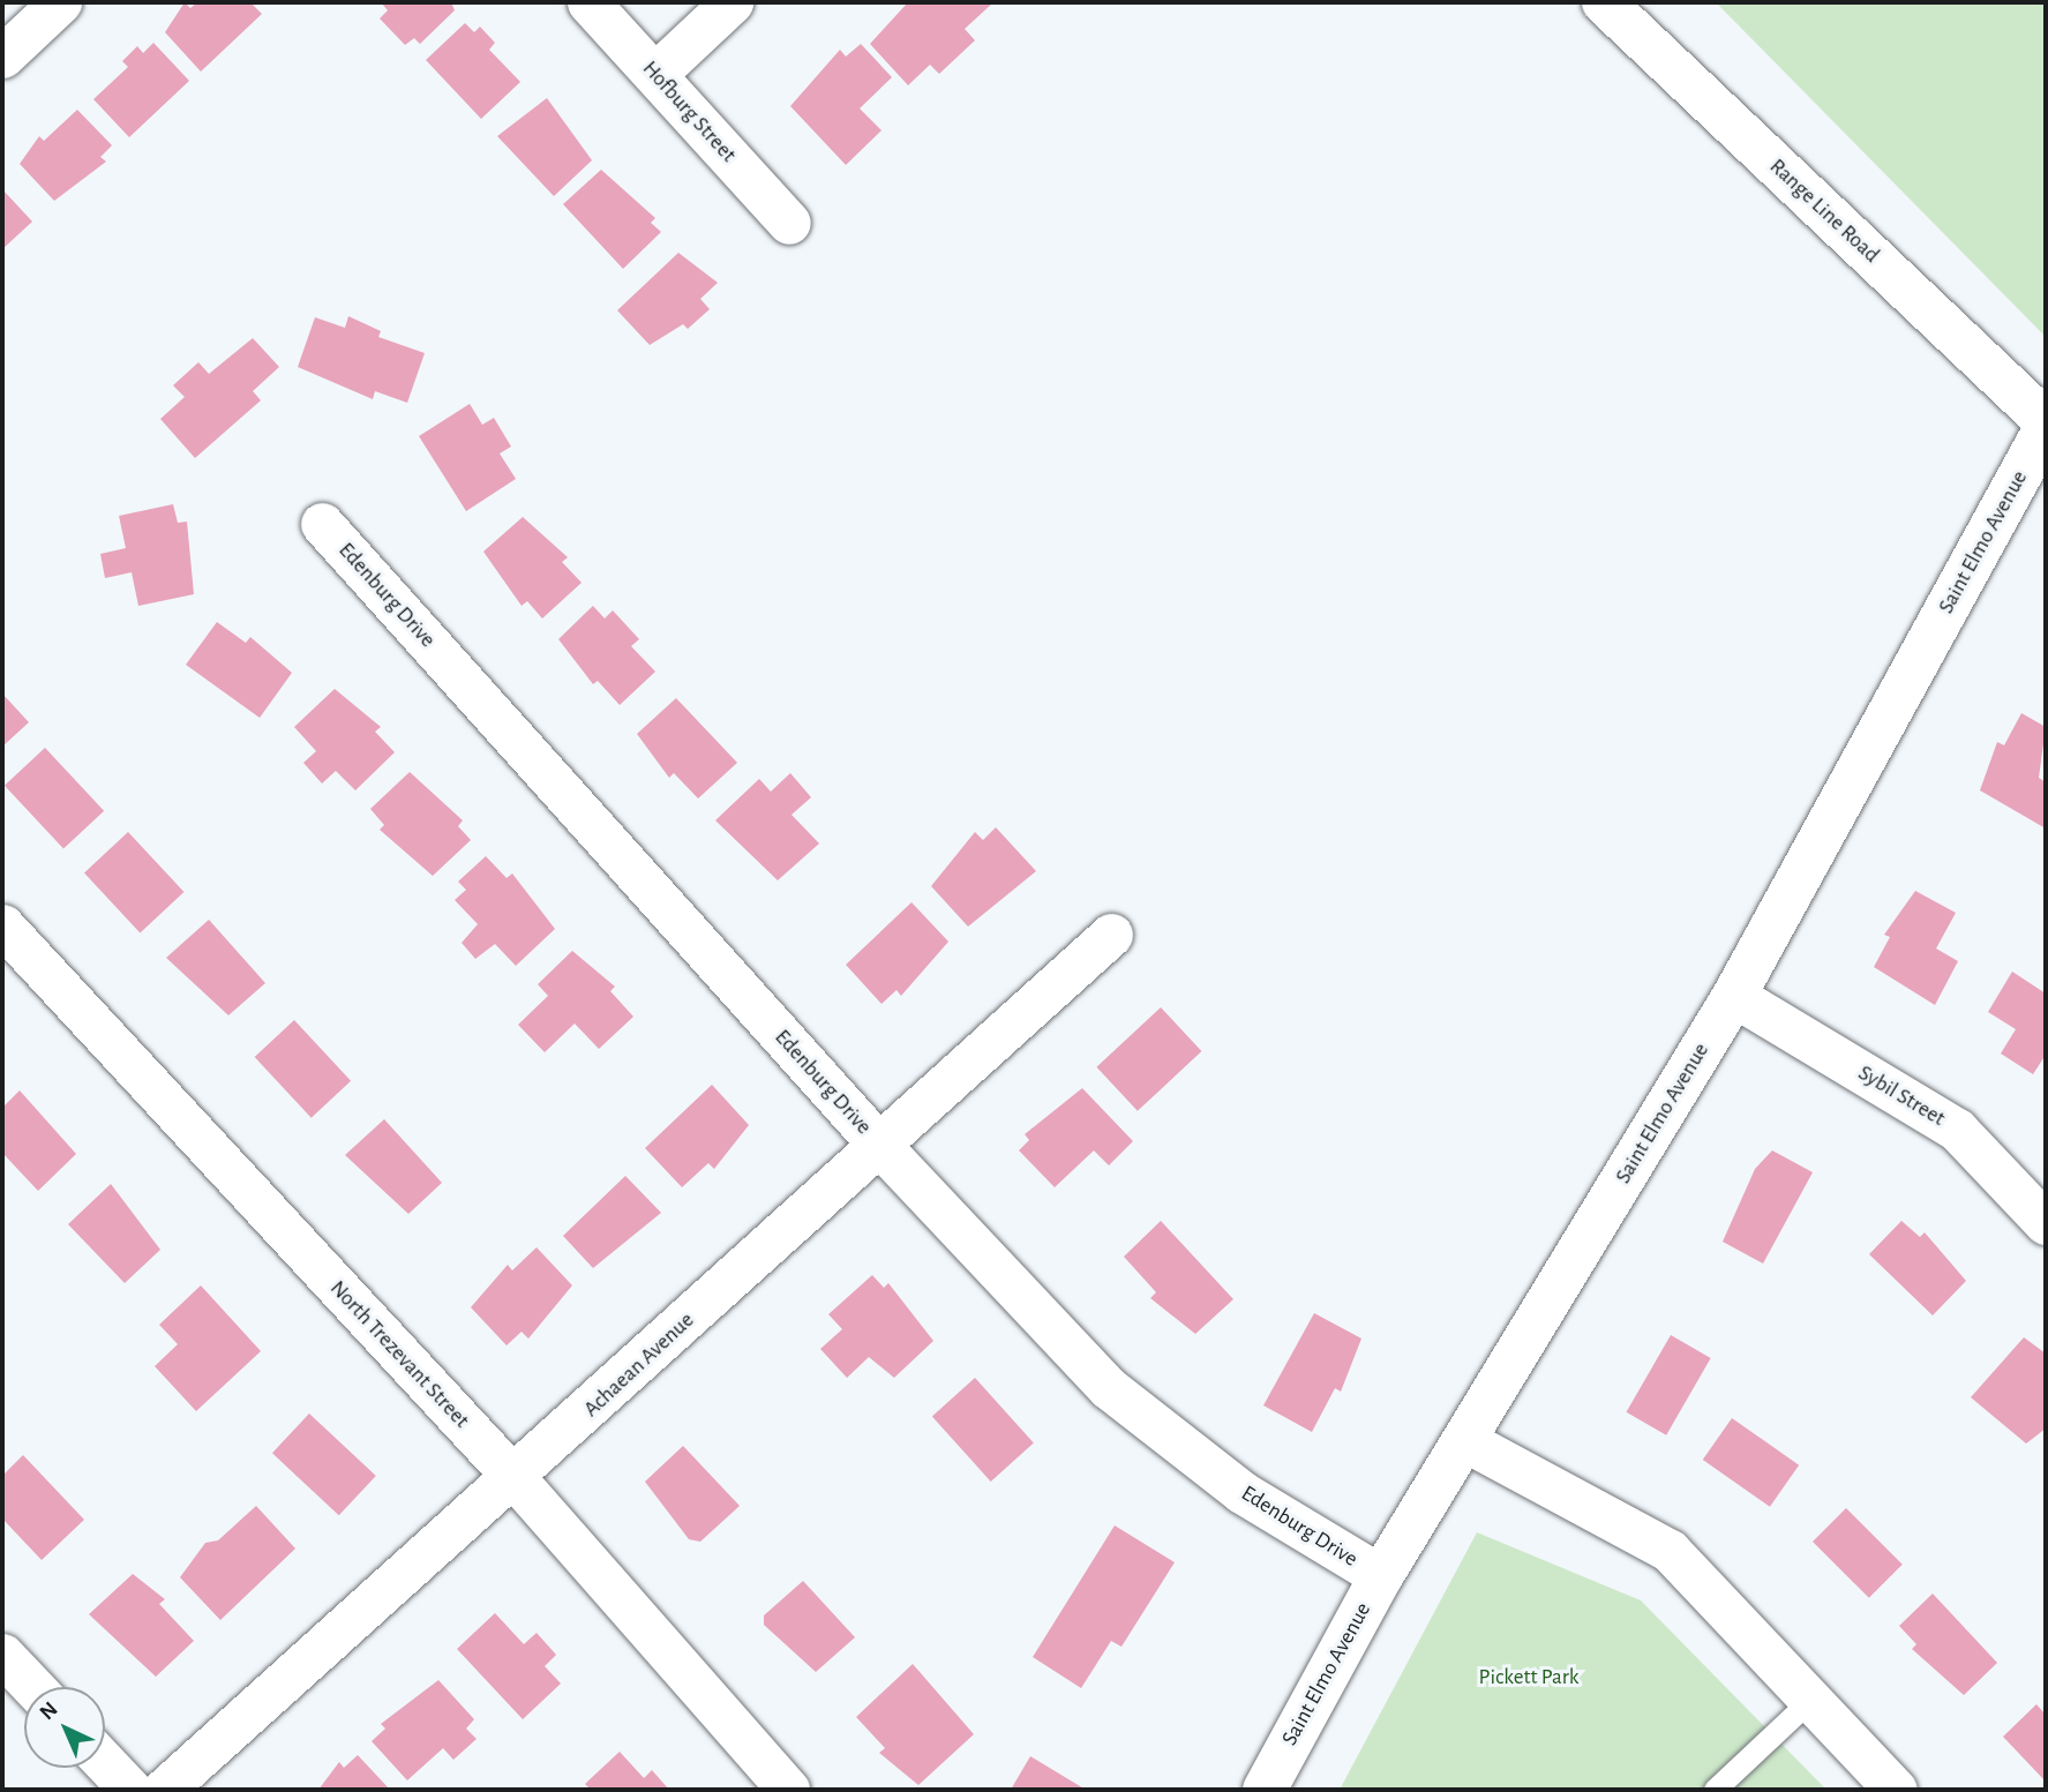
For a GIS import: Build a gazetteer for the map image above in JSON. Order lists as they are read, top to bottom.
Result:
{
  "streets": {
    "main road": ["Range Line Road", "Saint Elmo Avenue"],
    "street": [
      "Hofburg Street",
      "Edenburg Drive",
      "Sybil Street",
      "North Trezevant Street",
      "Achaean Avenue"
    ]
  },
  "crossings": [
    ["Saint Elmo Avenue", "Edenburg Drive"],
    ["Saint Elmo Avenue", "Sybil Street"],
    ["Edenburg Drive", "Achaean Avenue"],
    ["North Trezevant Street", "Achaean Avenue"]
  ],
  "parks": ["Pickett Park"],
  "north": "top left"
}
